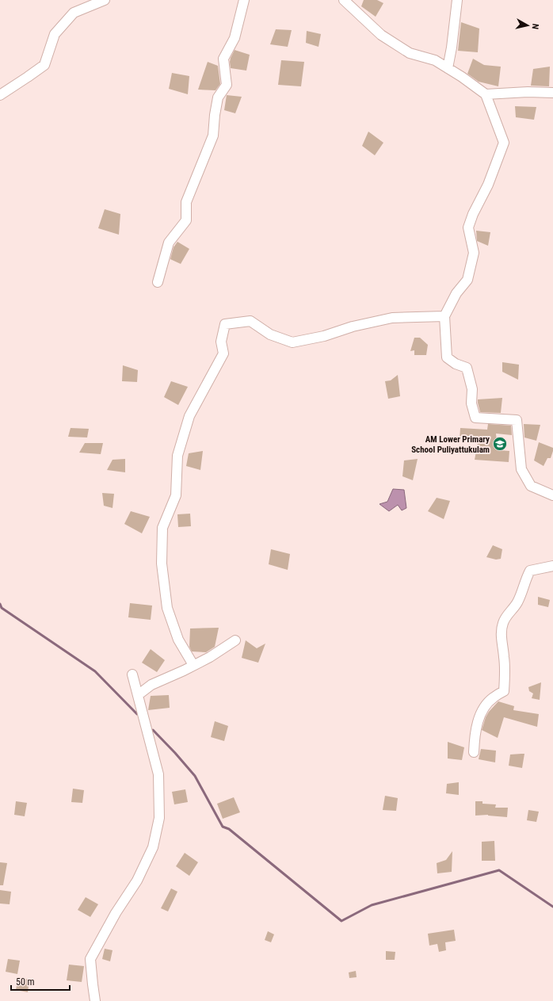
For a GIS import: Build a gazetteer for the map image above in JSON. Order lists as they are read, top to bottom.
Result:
{
  "places": {
    "school or university": ["AM Lower Primary School Puliyattukulam"]
  },
  "scale_bar": "50 m",
  "north": "right"
}
